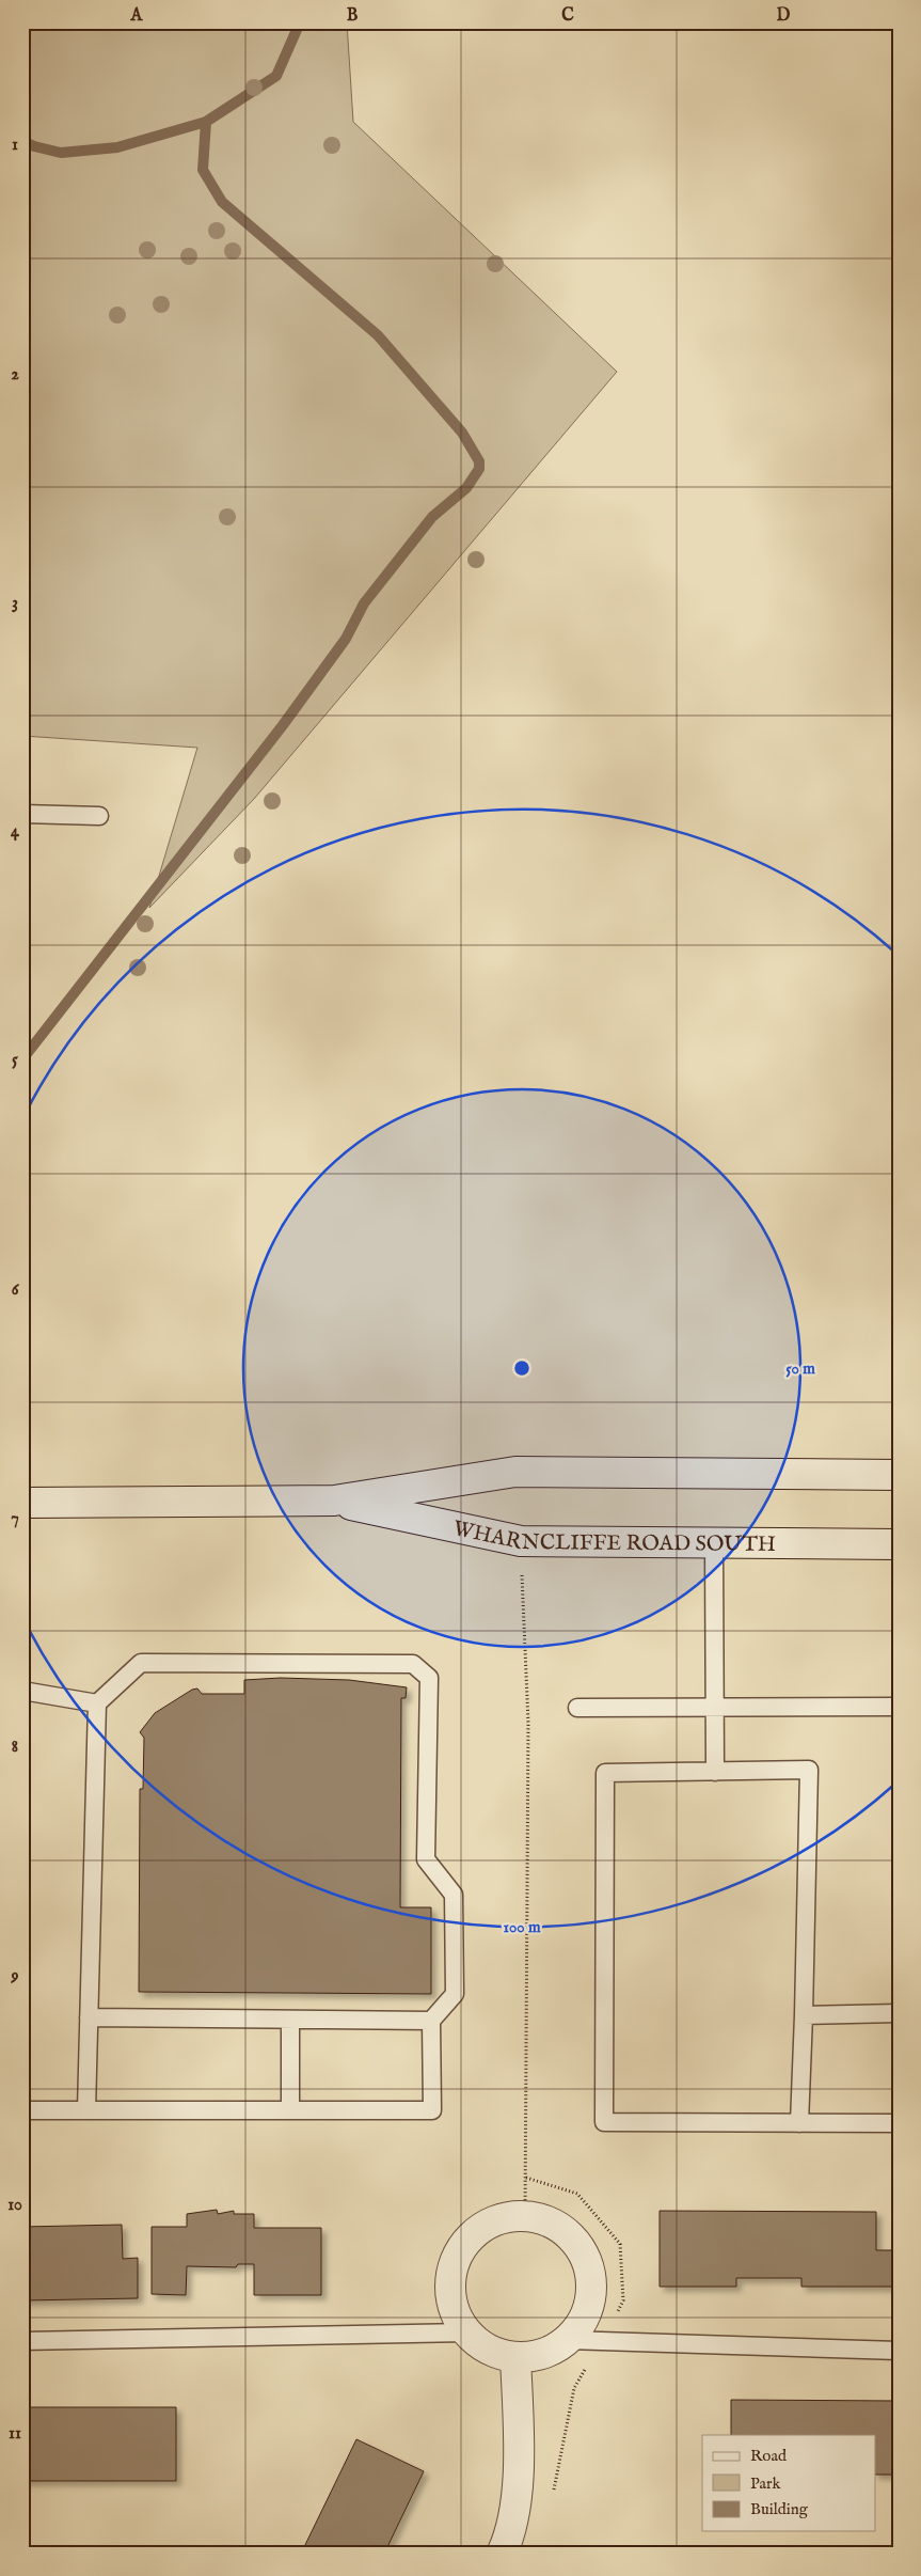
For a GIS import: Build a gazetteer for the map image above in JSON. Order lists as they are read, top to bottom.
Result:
{
  "streets": {
    "main road": ["WHARNCLIFFE ROAD SOUTH"]
  },
  "legend": ["Road", "Park", "Building"],
  "grid": {
    "columns": [
      "A",
      "B",
      "C",
      "D"
    ],
    "rows": [
      "1",
      "2",
      "3",
      "4",
      "5",
      "6",
      "7",
      "8",
      "9",
      "10",
      "11"
    ]
  },
  "rings": ["50 m", "100 m"]
}
